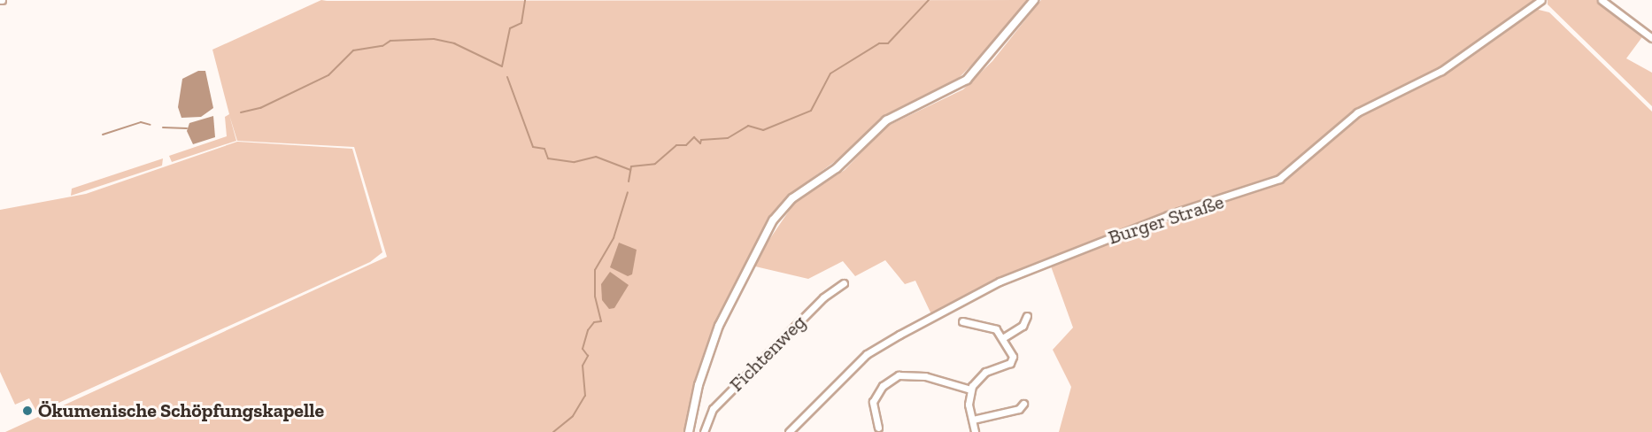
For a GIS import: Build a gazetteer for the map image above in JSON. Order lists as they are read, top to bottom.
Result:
{
  "streets": {
    "street": ["Burger Straße", "Fichtenweg"]
  },
  "places": ["Ökumenische Schöpfungskapelle"]
}
